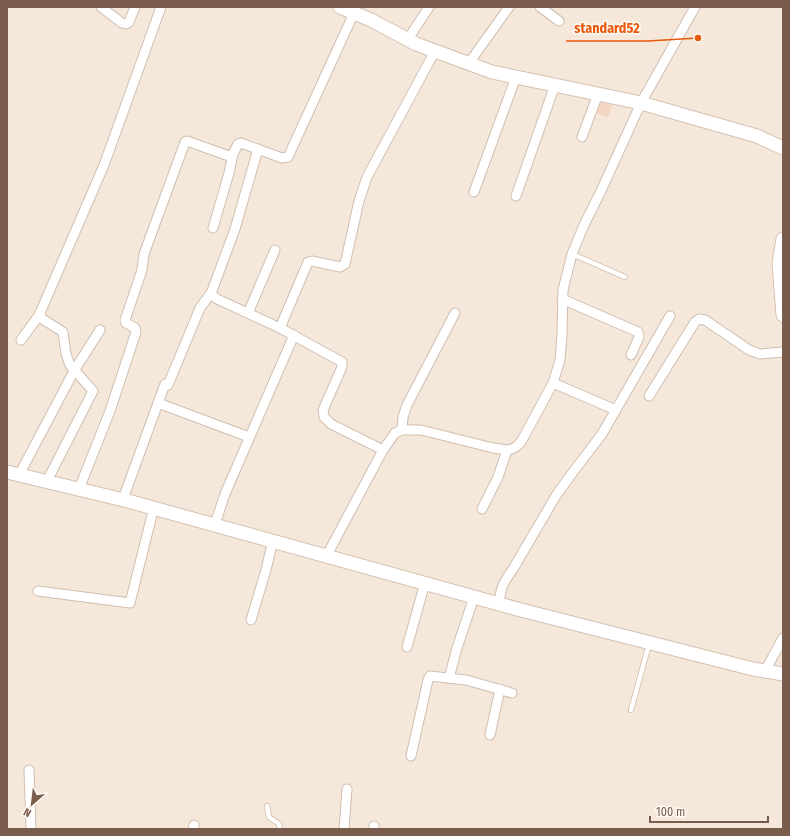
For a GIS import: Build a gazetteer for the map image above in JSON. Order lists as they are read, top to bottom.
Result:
{
  "places": ["standard52"],
  "scale_bar": "100 m",
  "north": "bottom left"
}
